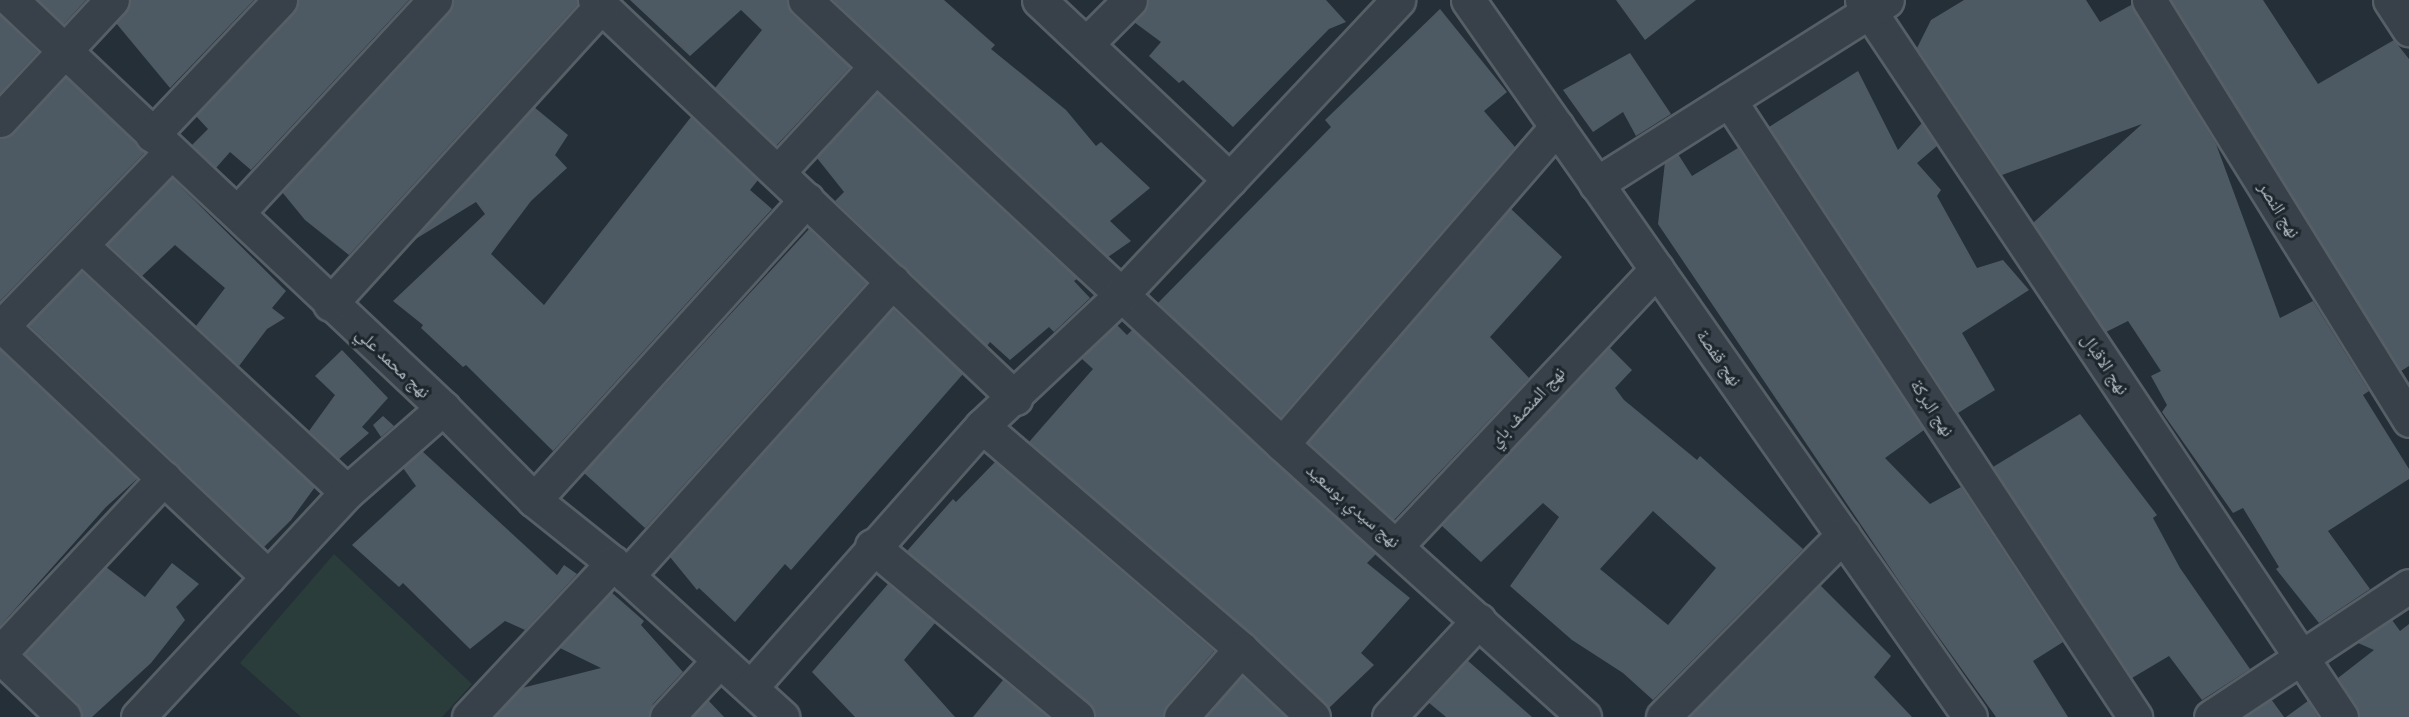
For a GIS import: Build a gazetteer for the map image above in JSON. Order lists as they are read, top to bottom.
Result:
{
  "streets": {
    "street": [
      "نهج النصر",
      "نهج قفصة",
      "نهج محمد علي",
      "نهج الاقبال",
      "نهج المنصف باي",
      "نهج البركة",
      "نهج سيدي بوسعيد"
    ]
  },
  "crossings": [
    ["نهج قفصة", "نهج المنصف باي"],
    ["نهج المنصف باي", "نهج سيدي بوسعيد"]
  ]
}
